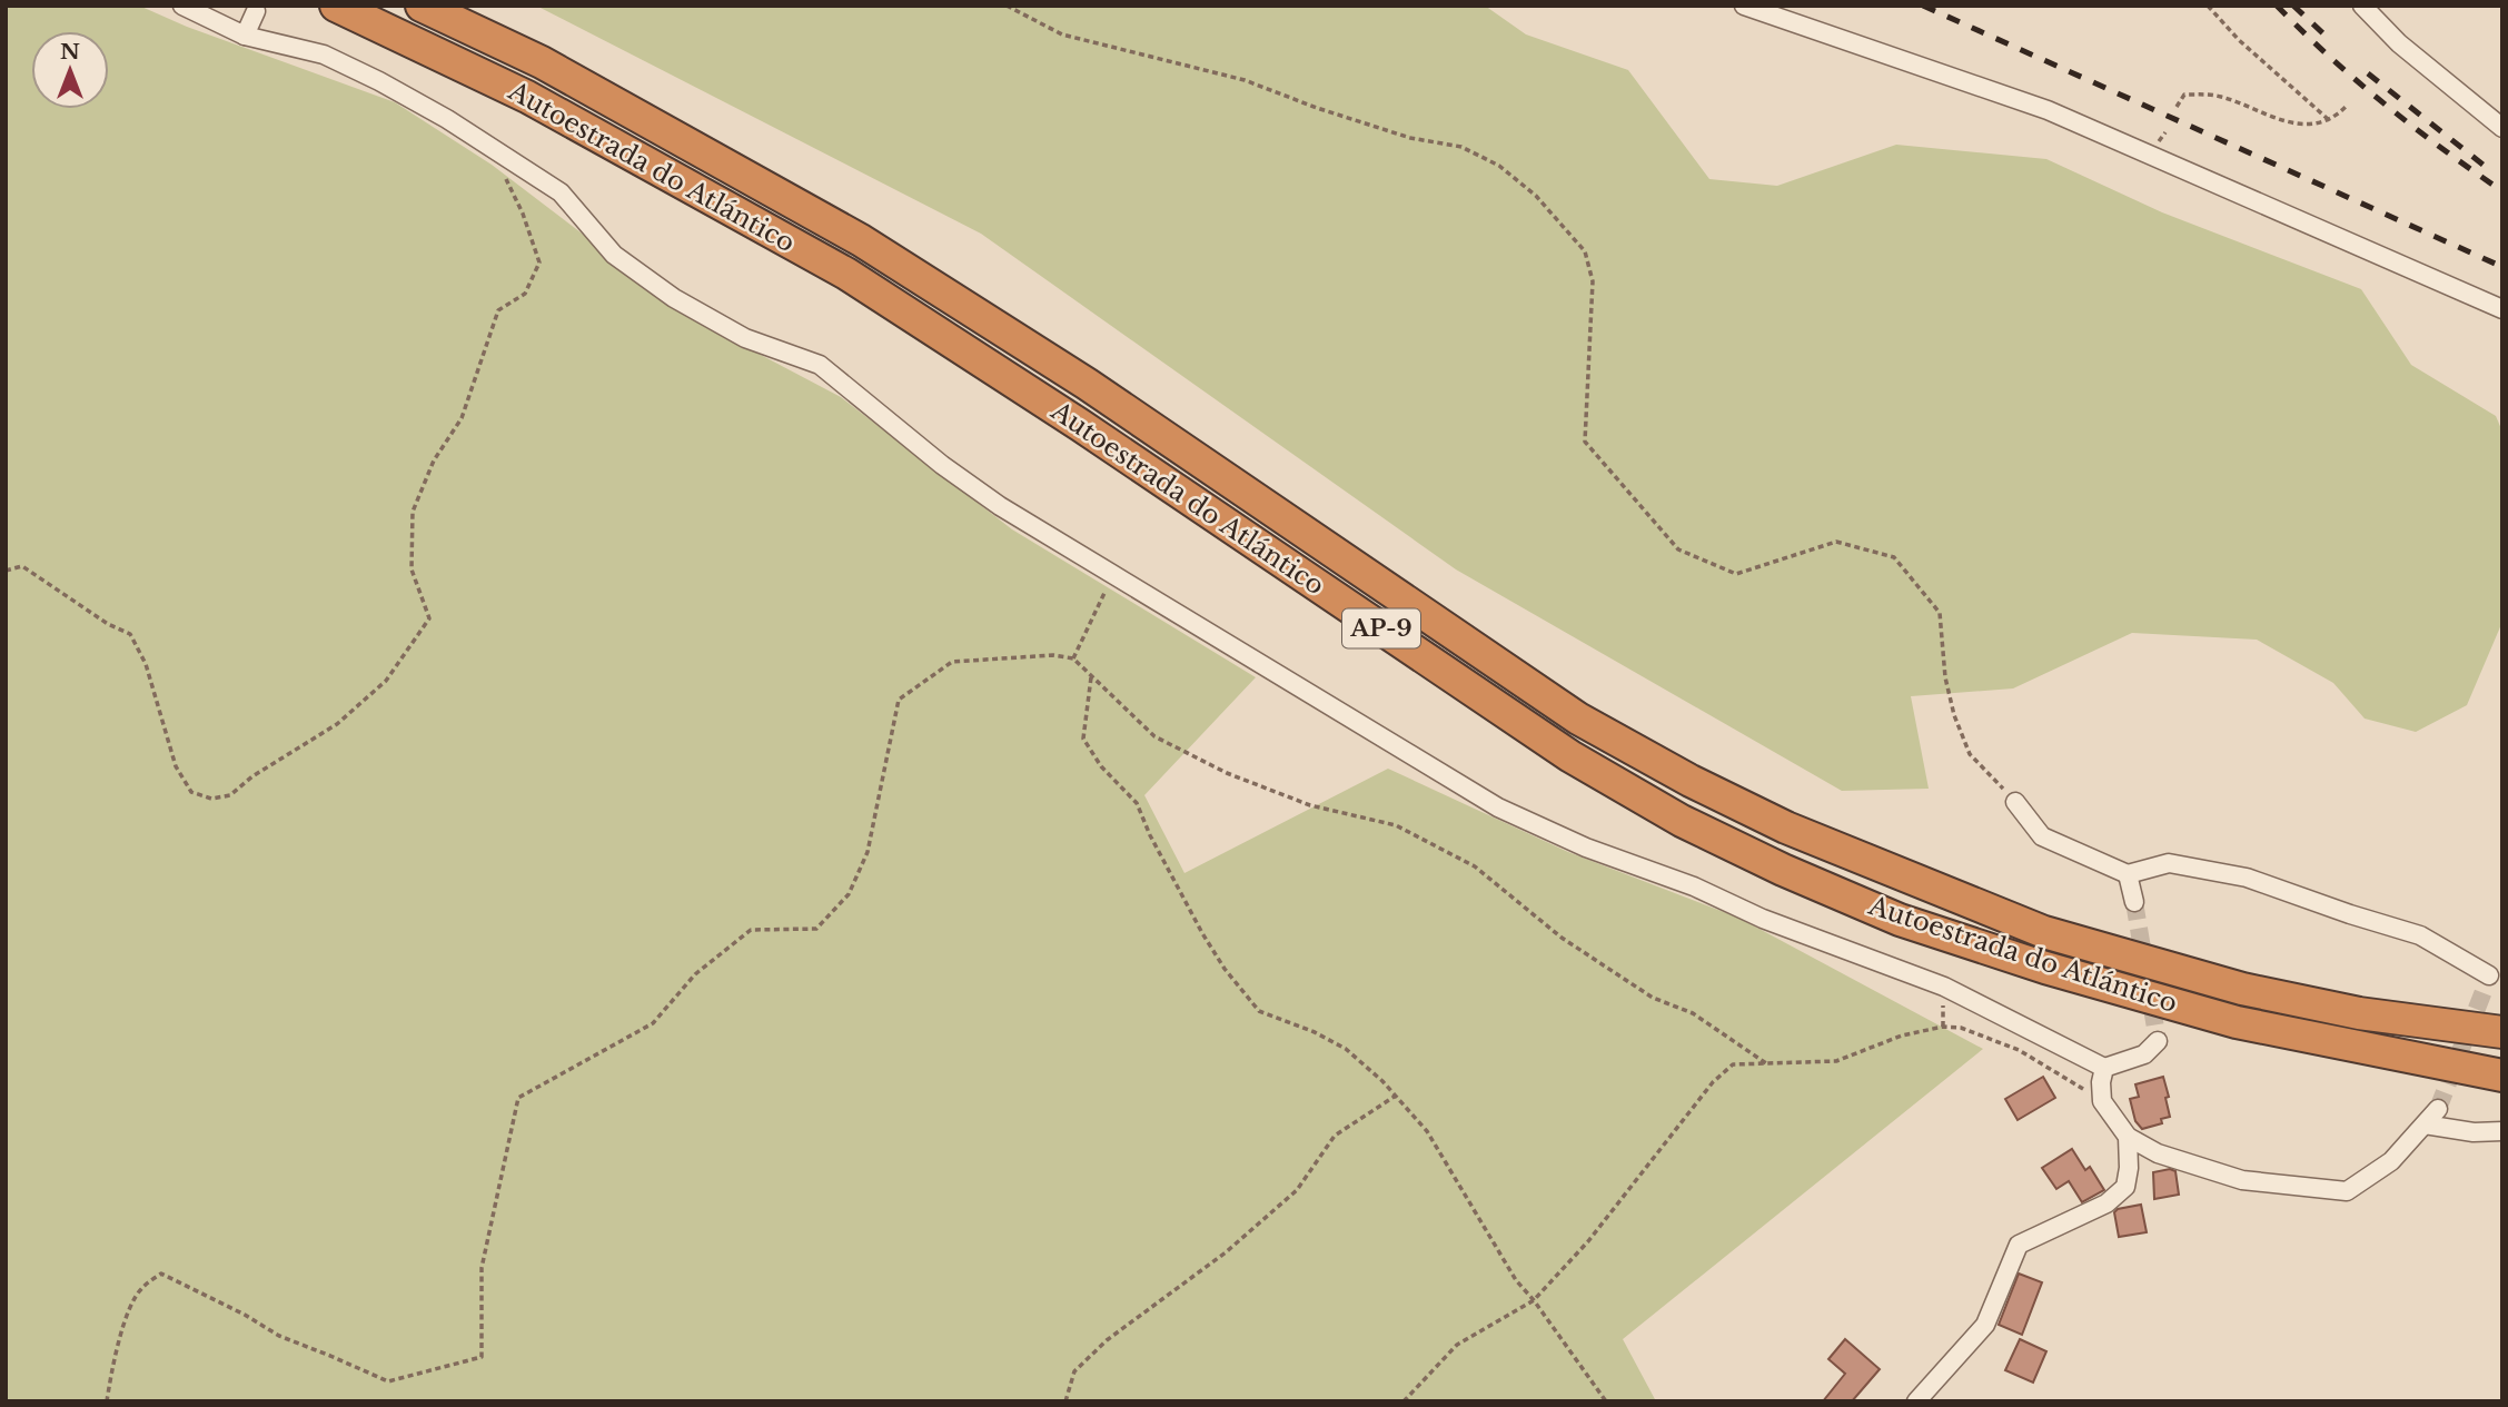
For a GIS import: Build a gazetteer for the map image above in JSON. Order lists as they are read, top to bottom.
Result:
{
  "streets": {
    "highway": ["Autoestrada do Atlántico", "AP-9"]
  },
  "north": "top"
}
